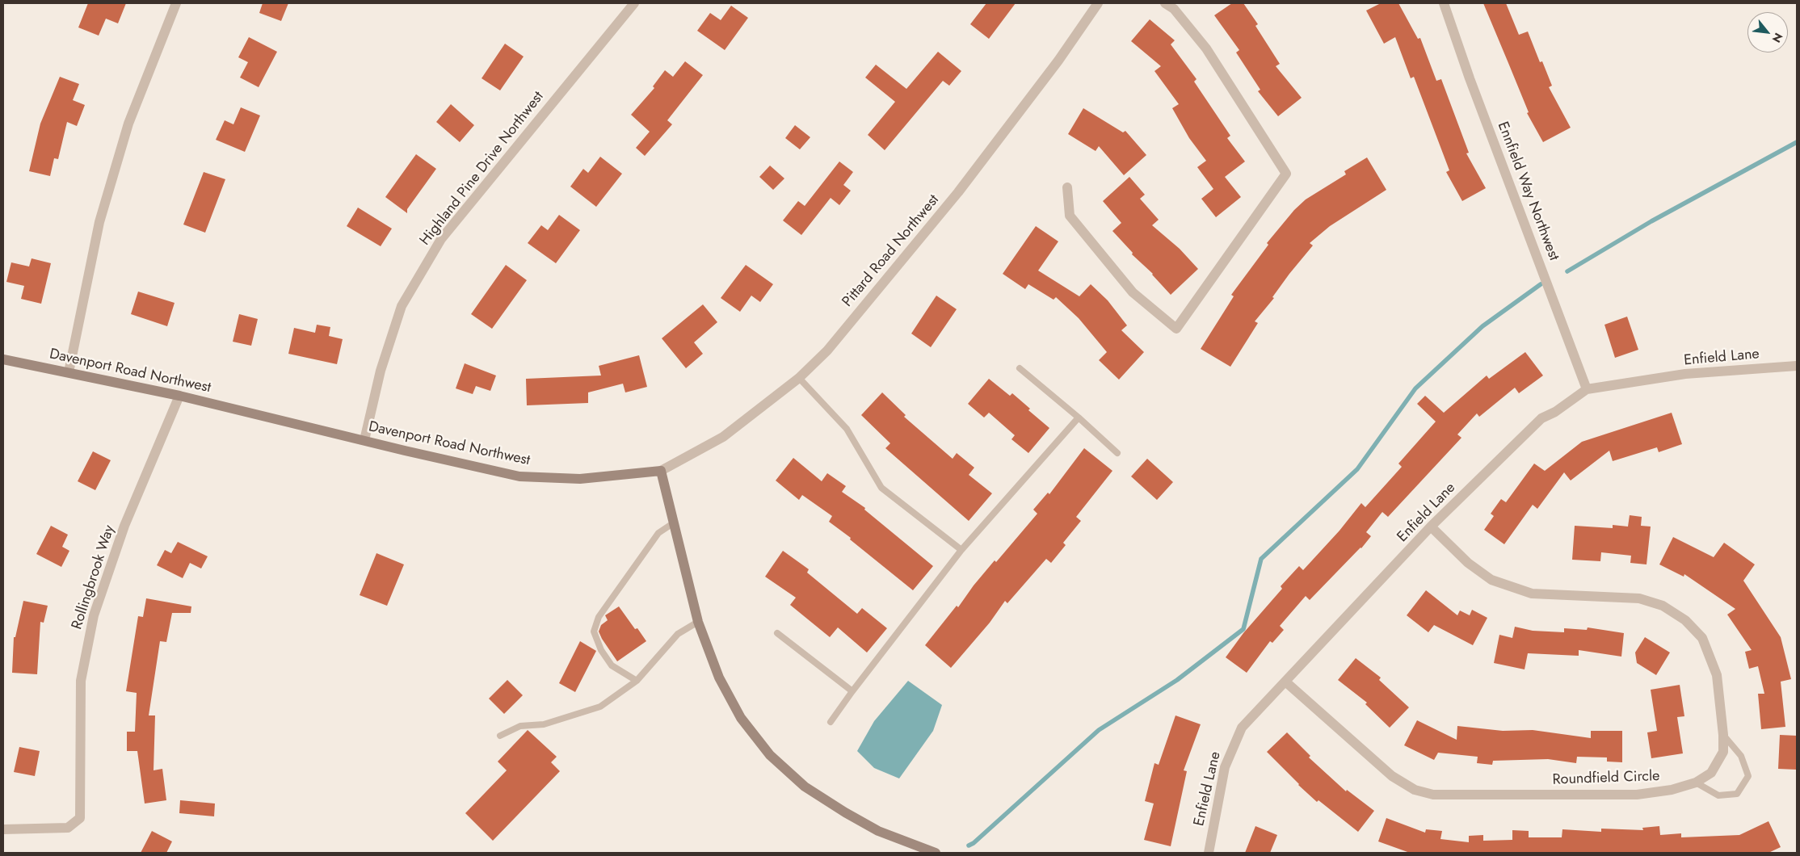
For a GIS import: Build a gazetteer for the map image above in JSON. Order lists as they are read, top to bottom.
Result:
{
  "streets": {
    "street": [
      "Highland Pine Drive Northwest",
      "Ennfield Way Northwest",
      "Pittard Road Northwest",
      "Enfield Lane",
      "Davenport Road Northwest",
      "Rollingbrook Way",
      "Roundfield Circle"
    ]
  },
  "crossings": [
    ["Highland Pine Drive Northwest", "Davenport Road Northwest"],
    ["Ennfield Way Northwest", "Enfield Lane"],
    ["Pittard Road Northwest", "Davenport Road Northwest"],
    ["Enfield Lane", "Roundfield Circle"],
    ["Davenport Road Northwest", "Rollingbrook Way"]
  ],
  "north": "bottom right"
}
